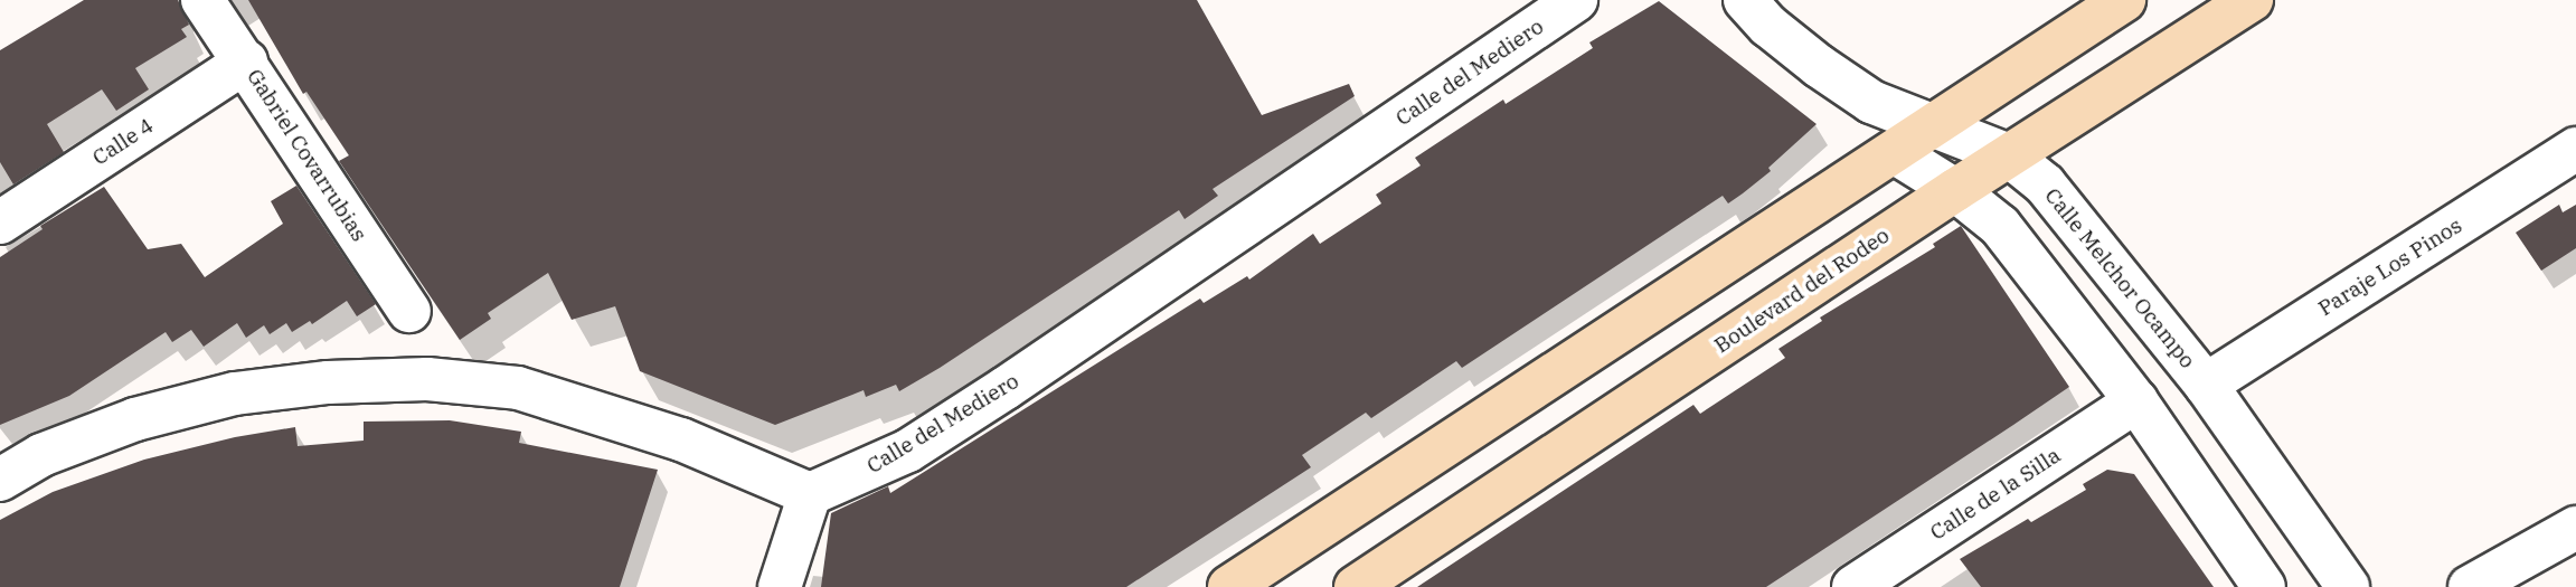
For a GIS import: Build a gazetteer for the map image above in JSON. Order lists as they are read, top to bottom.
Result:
{
  "streets": {
    "street": [
      "Calle del Mediero",
      "Calle 4",
      "Gabriel Covarrubias",
      "Paraje Los Pinos",
      "Calle Melchor Ocampo",
      "Boulevard del Rodeo",
      "Calle de la Silla"
    ]
  },
  "crossings": [
    ["Calle 4", "Gabriel Covarrubias"],
    ["Paraje Los Pinos", "Calle Melchor Ocampo"],
    ["Calle Melchor Ocampo", "Boulevard del Rodeo"]
  ]
}
